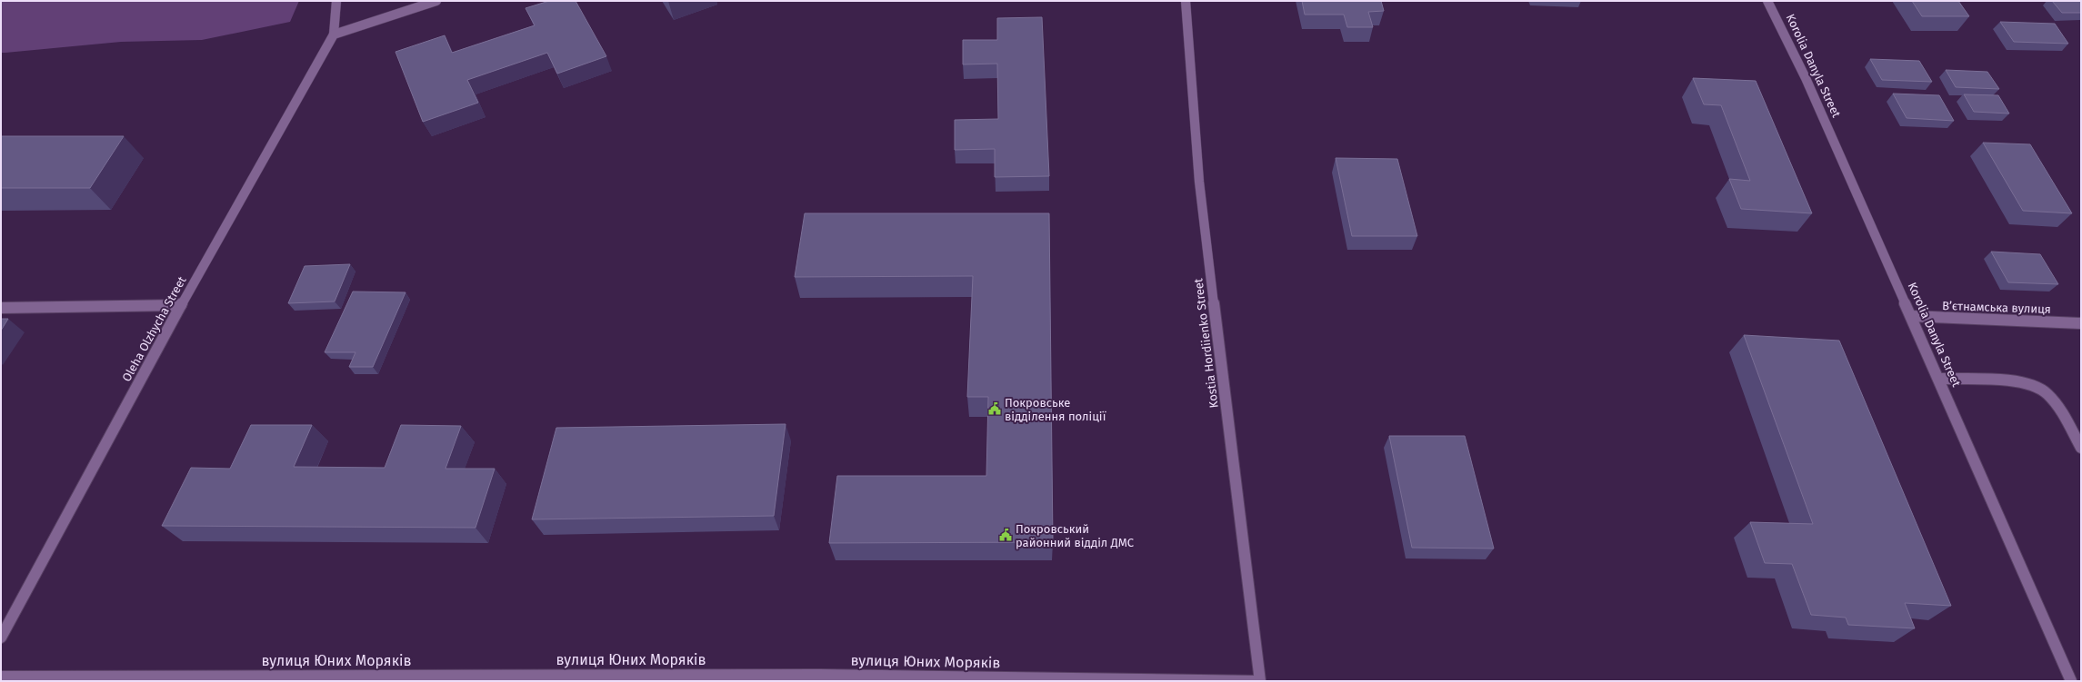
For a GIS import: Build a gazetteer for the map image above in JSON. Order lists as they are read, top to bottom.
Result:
{
  "streets": {
    "street": [
      "Korolia Danyla Street",
      "Вʼєтнамська вулиця",
      "Oleha Olzhycha Street",
      "Kostia Hordiienko Street",
      "вулиця Юних Моряків"
    ]
  },
  "crossings": [
    ["Korolia Danyla Street", "Вʼєтнамська вулиця"],
    ["Kostia Hordiienko Street", "вулиця Юних Моряків"]
  ],
  "places": {
    "public building": ["Покровське відділення поліції", "Покровський районний відділ ДМС"]
  }
}
